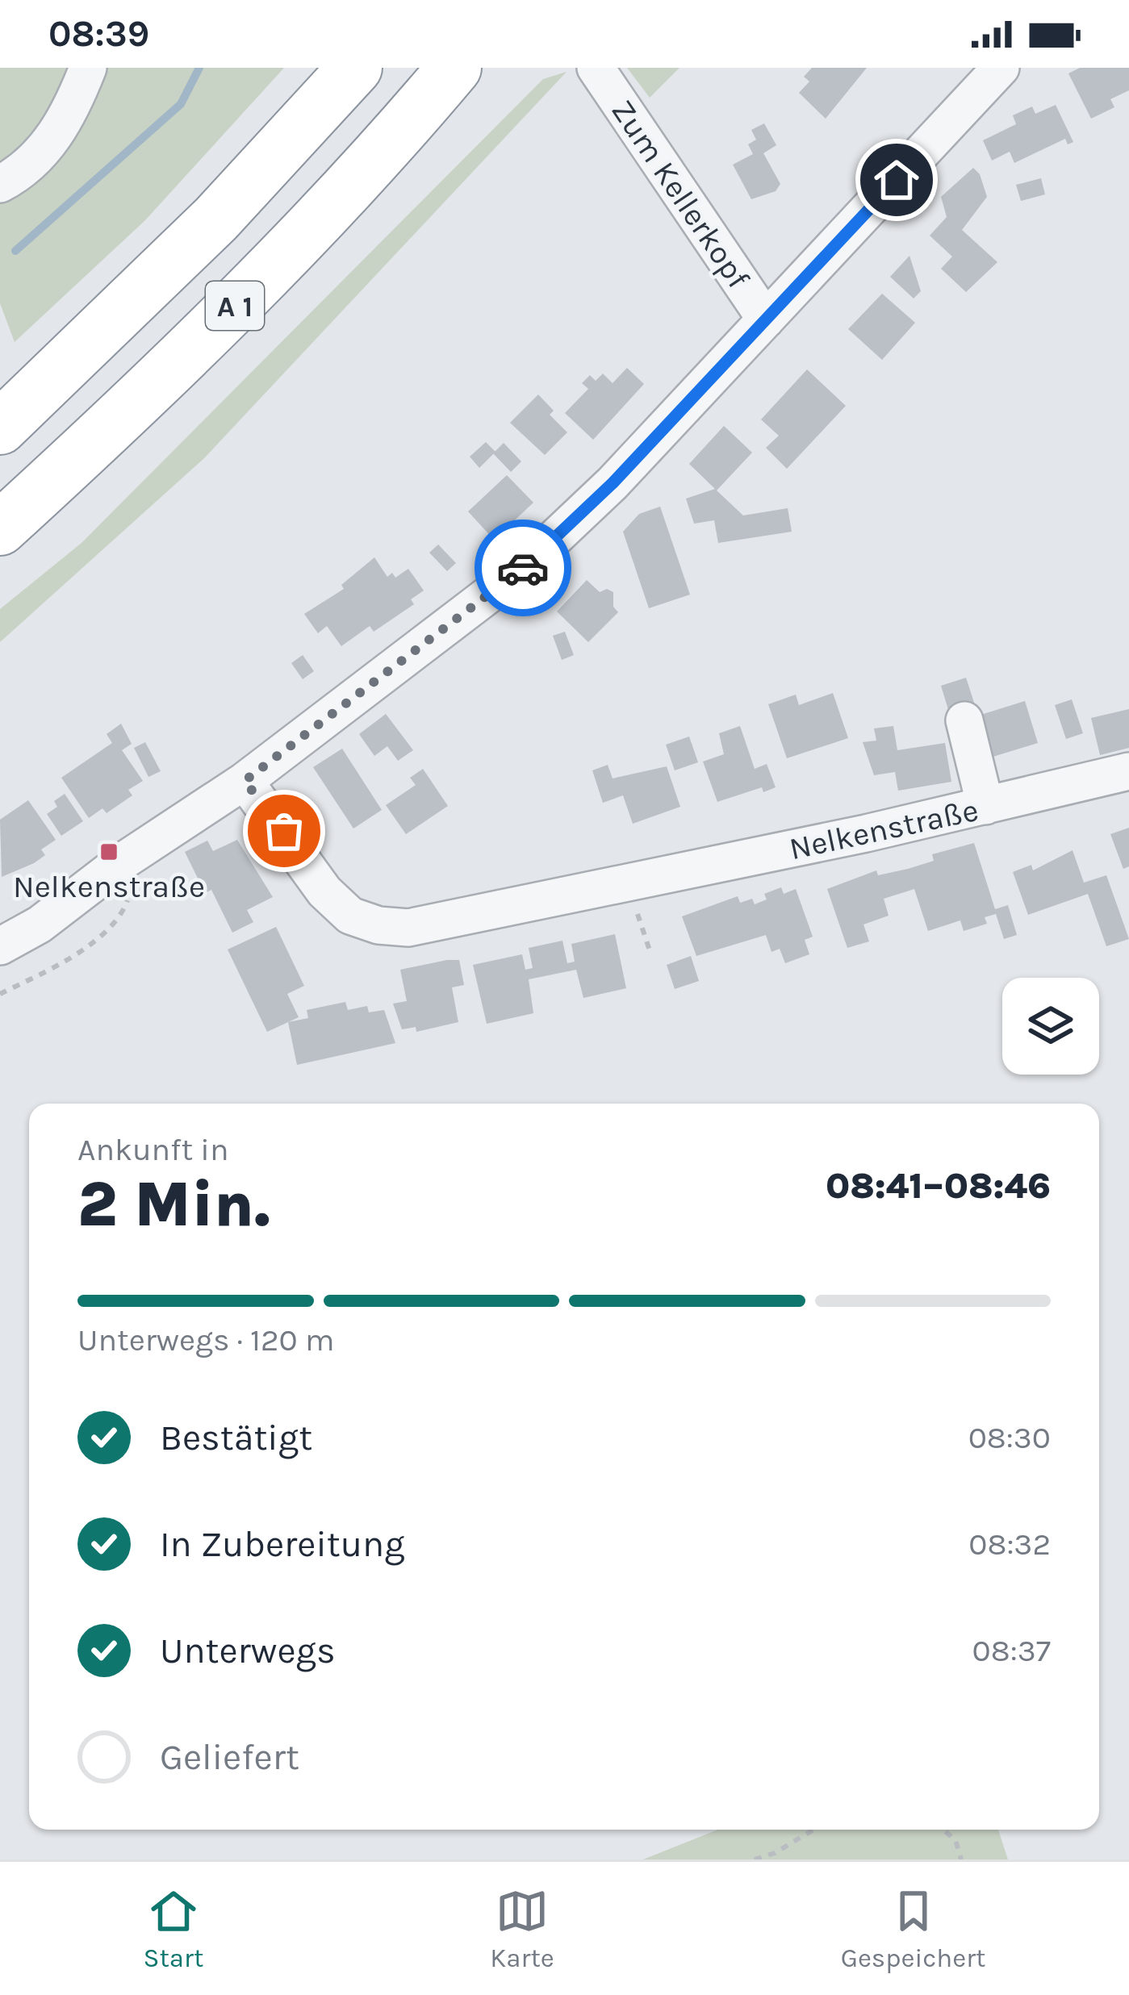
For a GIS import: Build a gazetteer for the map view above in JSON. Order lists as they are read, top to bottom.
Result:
{
  "streets": {
    "highway": ["A 1"],
    "street": ["Zum Kellerkopf", "Nelkenstraße"]
  },
  "places": {
    "transit": ["Nelkenstraße"]
  },
  "page": {
    "status": "08:39",
    "heading": ["2 Min.", "Ankunft in", "08:41–08:46"],
    "bar": "Unterwegs · 120 m",
    "list": [
      ["Bestätigt", "08:30"],
      ["In Zubereitung", "08:32"],
      ["Unterwegs", "08:37"],
      "Geliefert"
    ],
    "tabs": ["Start", "Karte", "Gespeichert"]
  }
}
